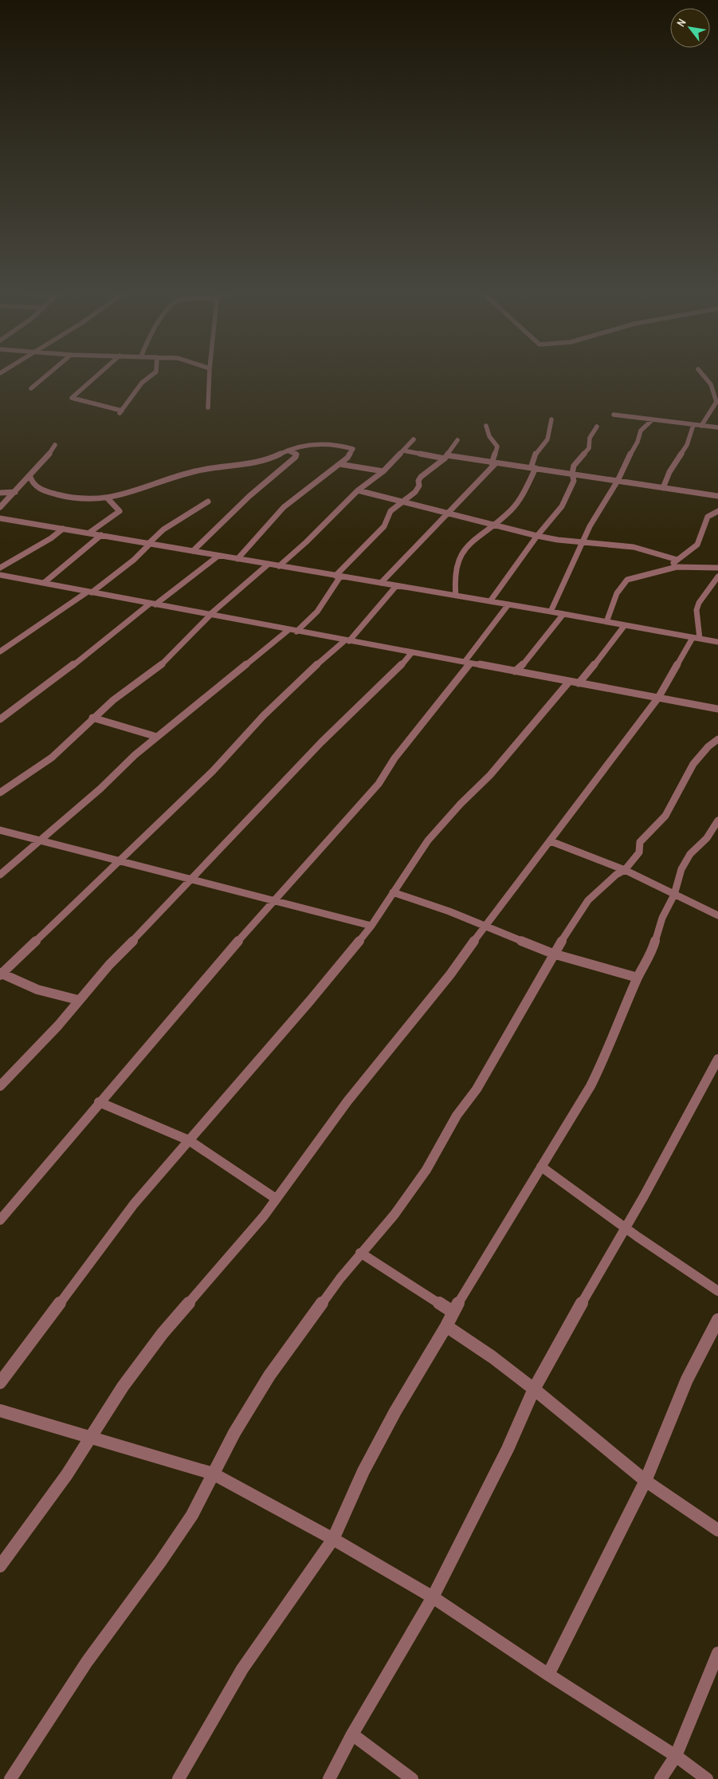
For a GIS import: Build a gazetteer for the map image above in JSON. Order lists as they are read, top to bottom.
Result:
{
  "north": "top left"
}
